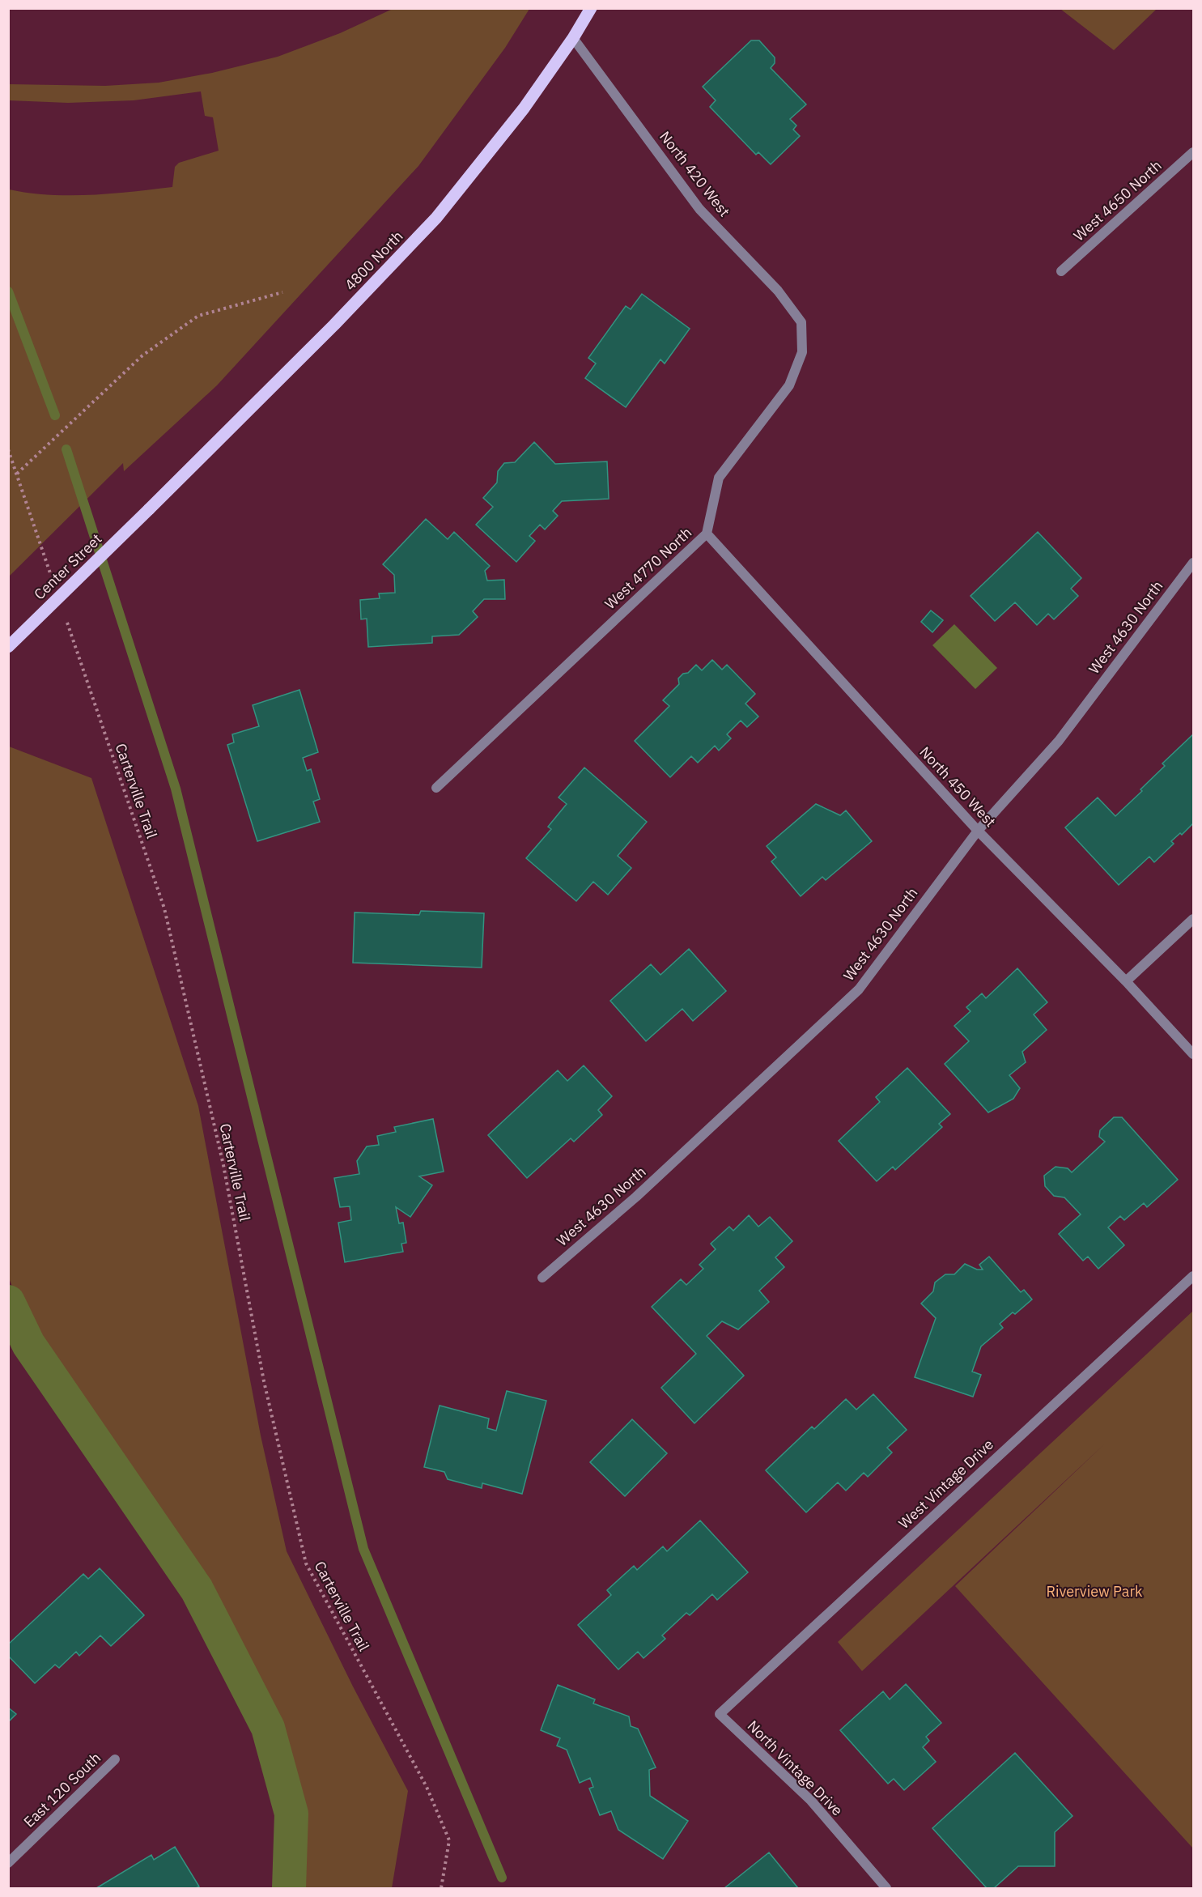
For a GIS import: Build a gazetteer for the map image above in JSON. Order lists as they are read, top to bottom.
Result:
{
  "streets": {
    "main road": ["4800 North", "Center Street"],
    "street": [
      "North 420 West",
      "West 4650 North",
      "West 4770 North",
      "West 4630 North",
      "North 450 West",
      "West Vintage Drive",
      "North Vintage Drive",
      "East 120 South"
    ],
    "path": ["Carterville Trail"]
  },
  "crossings": [
    ["North 420 West", "4800 North"],
    ["North 420 West", "West 4770 North"],
    ["4800 North", "Center Street"],
    ["West 4770 North", "North 450 West"],
    ["West 4630 North", "North 450 West"],
    ["West Vintage Drive", "North Vintage Drive"]
  ],
  "parks": ["Riverview Park"]
}
